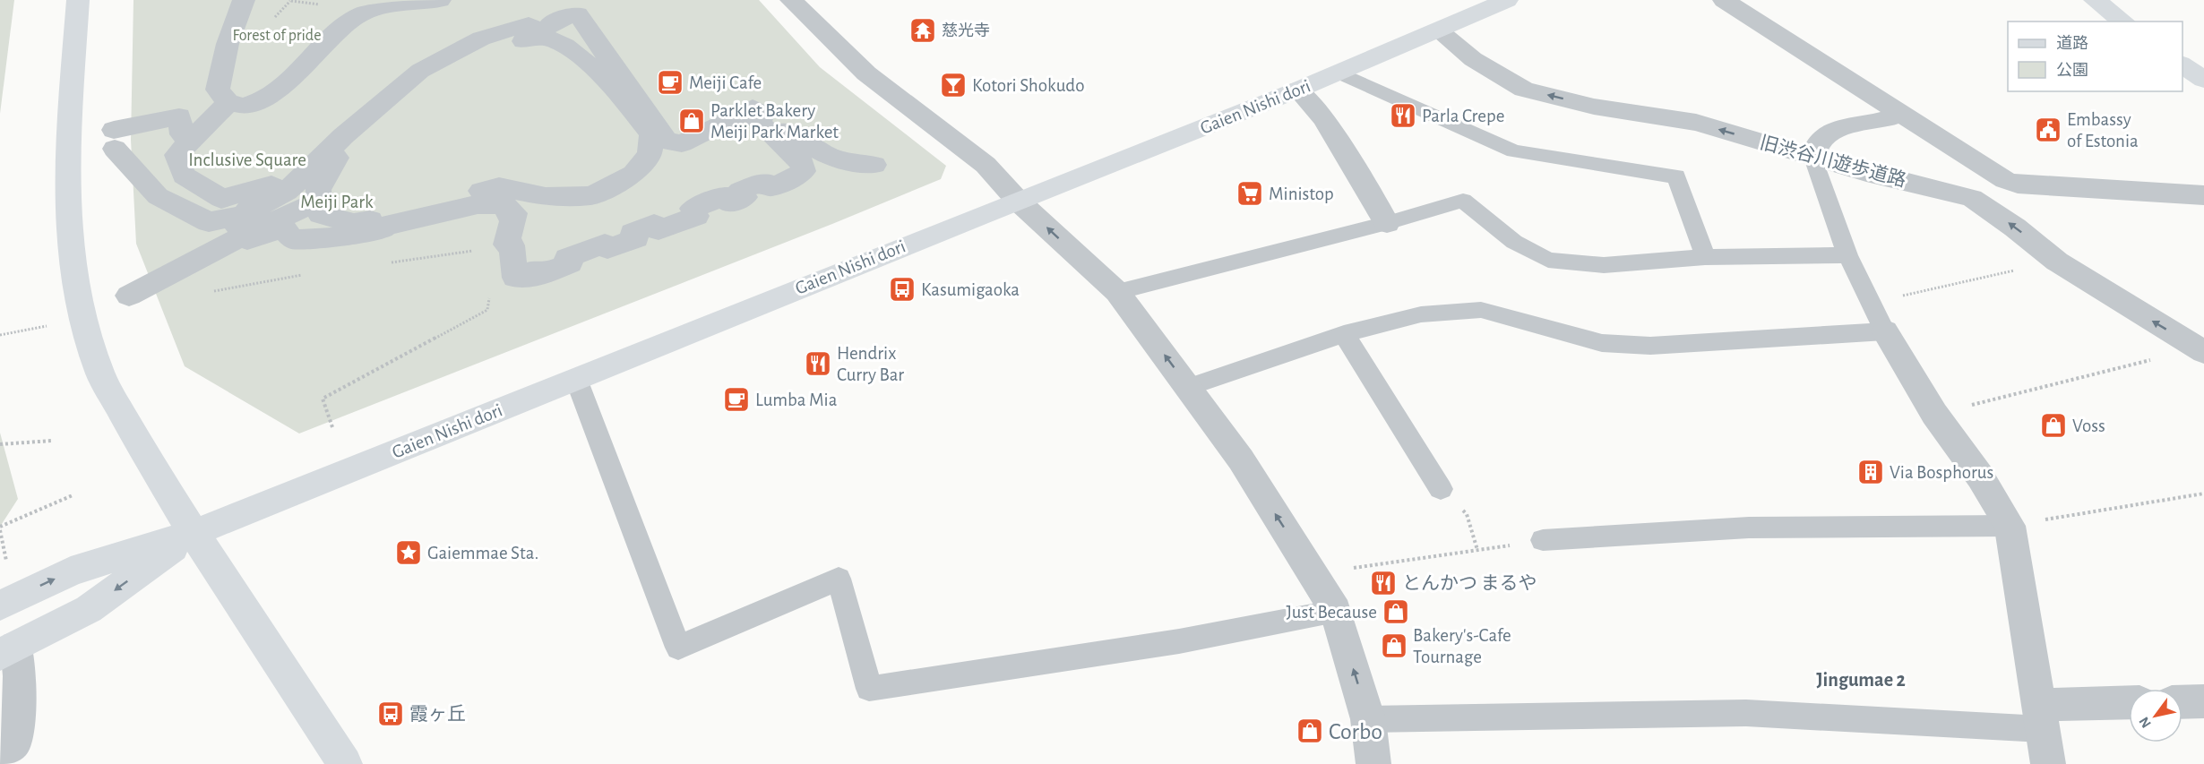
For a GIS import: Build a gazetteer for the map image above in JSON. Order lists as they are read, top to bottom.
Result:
{
  "streets": {
    "main road": ["Gaien Nishi dori"],
    "street": ["旧渋谷川遊歩道路"]
  },
  "crossings": [
    ["Gaien Nishi dori", "旧渋谷川遊歩道路"]
  ],
  "districts": ["Jingumae 2"],
  "parks": ["Forest of pride", "Inclusive Square", "Meiji Park"],
  "places": {
    "temple": ["慈光寺"],
    "cafe": ["Meiji Cafe", "Lumba Mia"],
    "bar": ["Kotori Shokudo"],
    "restaurant": ["Parla Crepe", "Hendrix Curry Bar", "とんかつ まるや"],
    "shop": [
      "Parklet Bakery Meiji Park Market",
      "Voss",
      "Just Because",
      "Bakery's-Cafe Tournage",
      "Corbo"
    ],
    "public building": ["Embassy of Estonia"],
    "supermarket": ["Ministop"],
    "bus stop": ["Kasumigaoka", "霞ヶ丘"],
    "building": ["Via Bosphorus"],
    "place": ["Gaiemmae Sta."]
  },
  "legend": ["道路", "公園"],
  "north": "bottom left"
}
